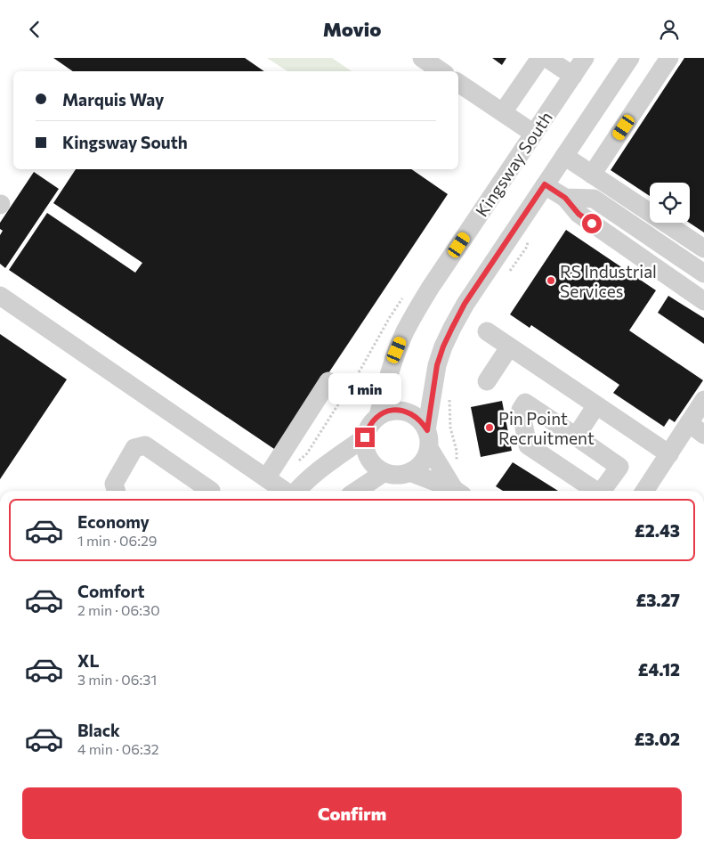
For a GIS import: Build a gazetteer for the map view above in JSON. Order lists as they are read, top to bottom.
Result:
{
  "streets": {
    "street": ["Kingsway South"]
  },
  "places": ["RS Industrial Services", "Pin Point Recruitment"],
  "page": {
    "header": "Movio",
    "banner": ["Marquis Way", "Kingsway South"],
    "bubble": "1 min",
    "list": [
      {
        "name": "Economy",
        "note": "1 min · 06:29",
        "value": "£2.43"
      },
      {
        "name": "Comfort",
        "note": "2 min · 06:30",
        "value": "£3.27"
      },
      {
        "name": "XL",
        "note": "3 min · 06:31",
        "value": "£4.12"
      },
      {
        "name": "Black",
        "note": "4 min · 06:32",
        "value": "£3.02"
      }
    ],
    "buttons": "Confirm"
  }
}
